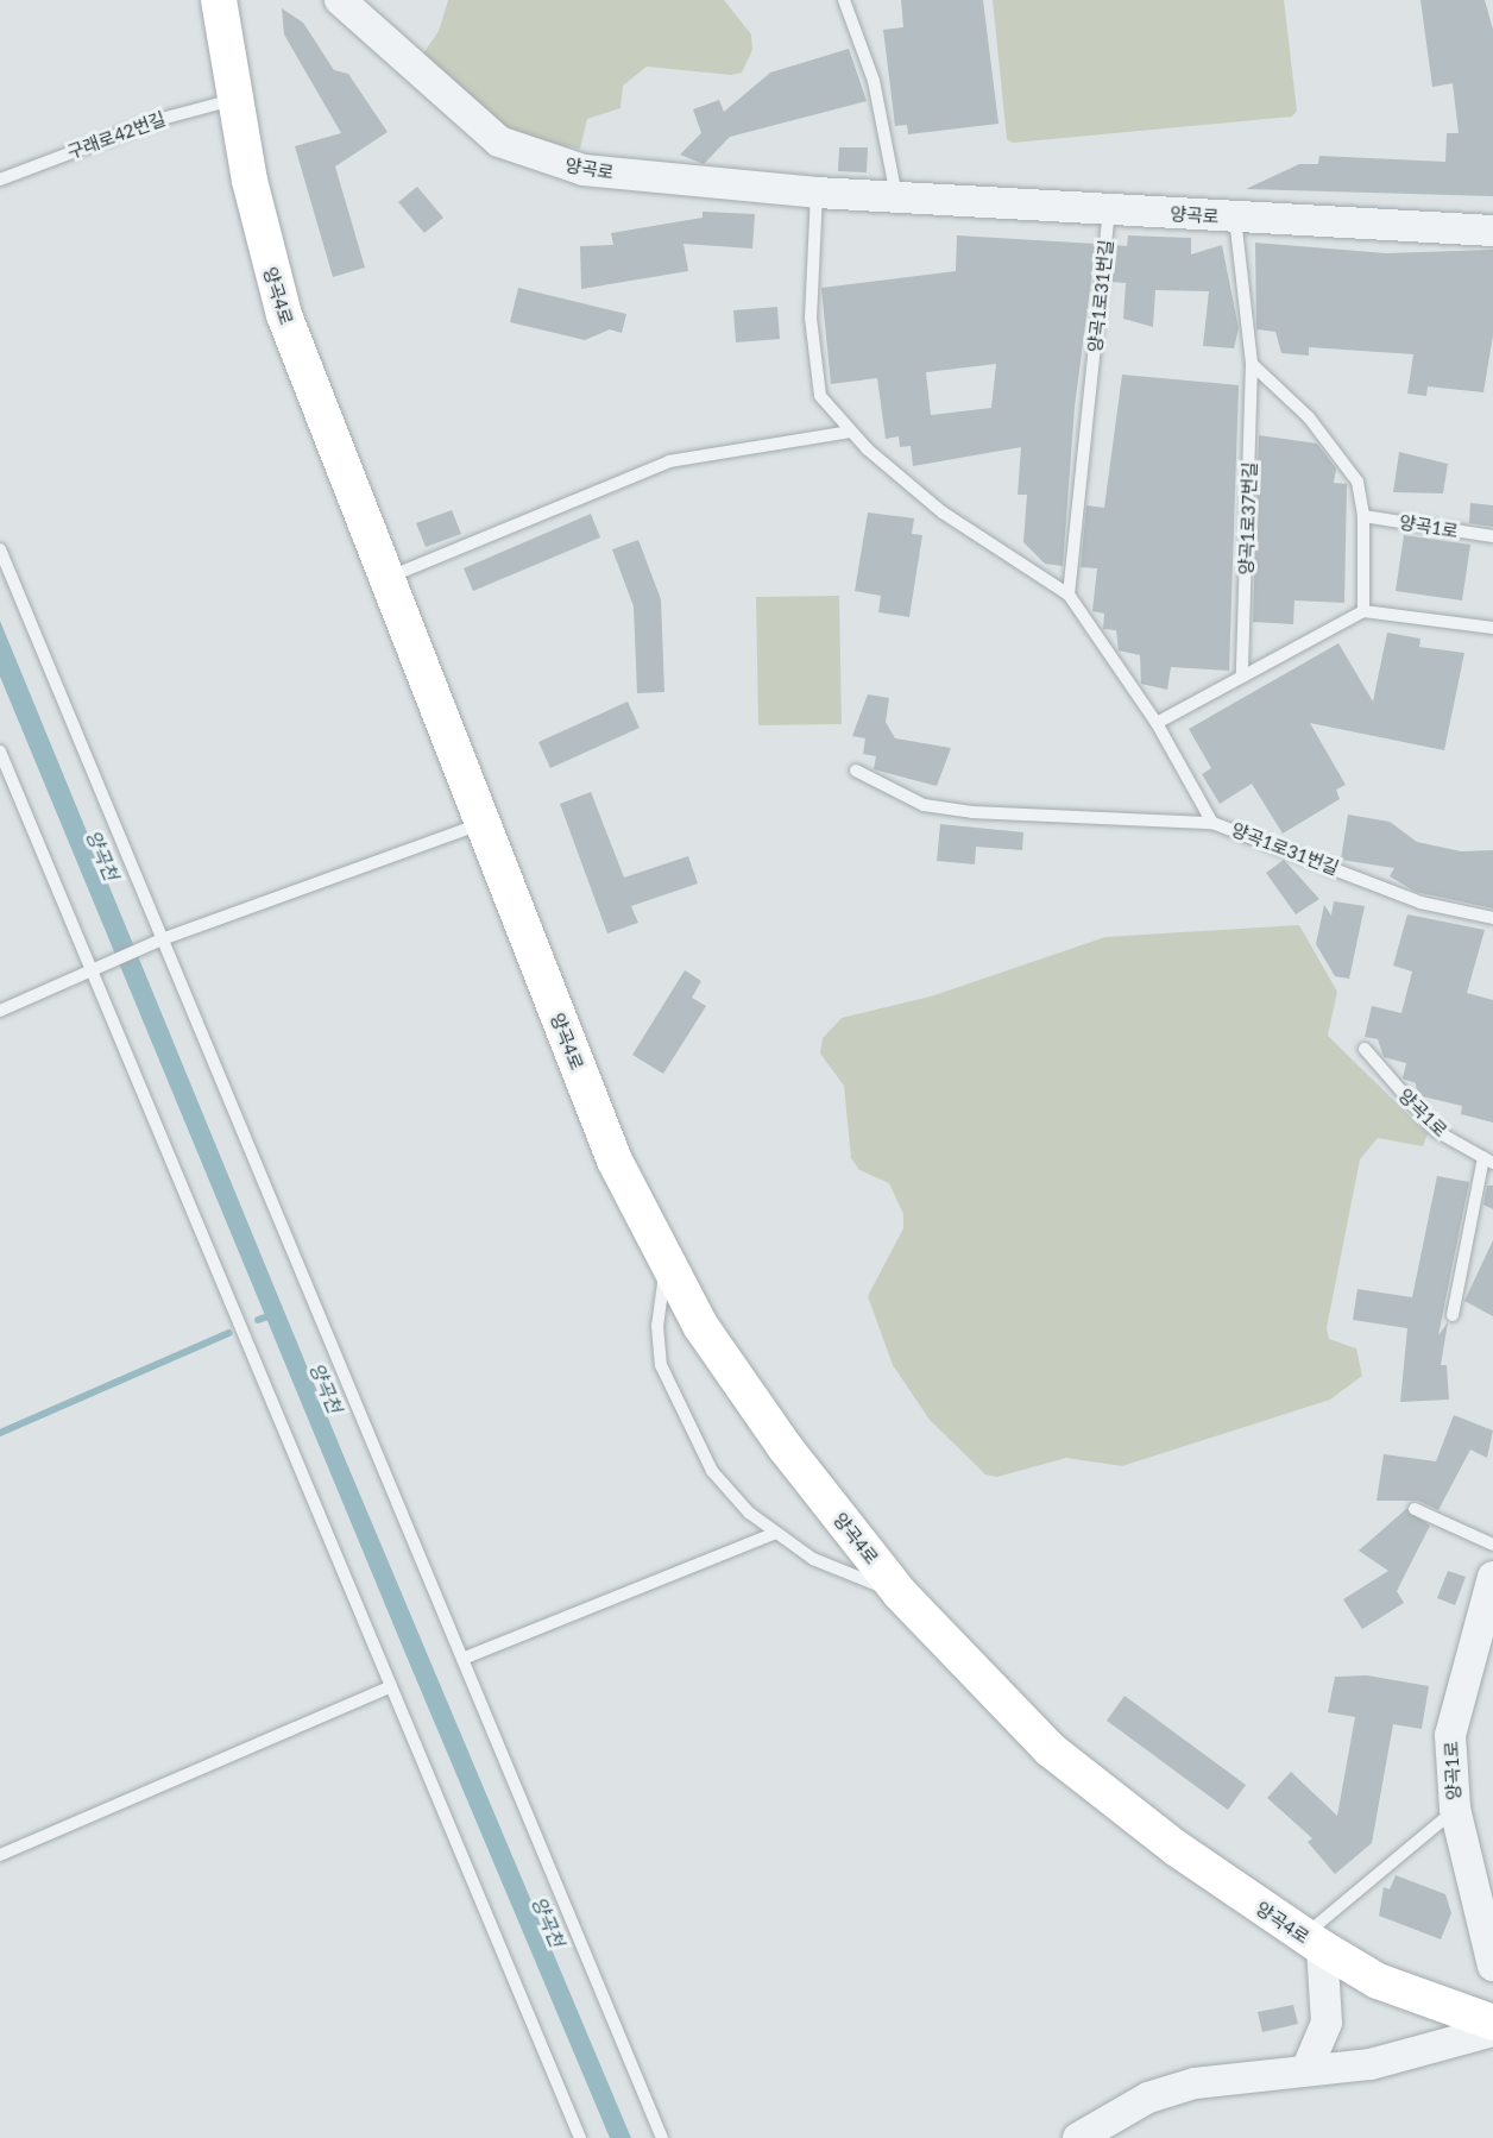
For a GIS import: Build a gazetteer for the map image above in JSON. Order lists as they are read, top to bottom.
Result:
{
  "streets": {
    "main road": ["양곡4로"],
    "street": ["양곡로", "양곡1로"],
    "lane": ["구래로42번길", "양곡1로31번길", "양곡1로37번길"]
  },
  "crossings": [
    ["구래로42번길", "양곡4로"],
    ["양곡로", "양곡1로31번길"],
    ["양곡로", "양곡1로37번길"]
  ],
  "water": ["양곡천"]
}
